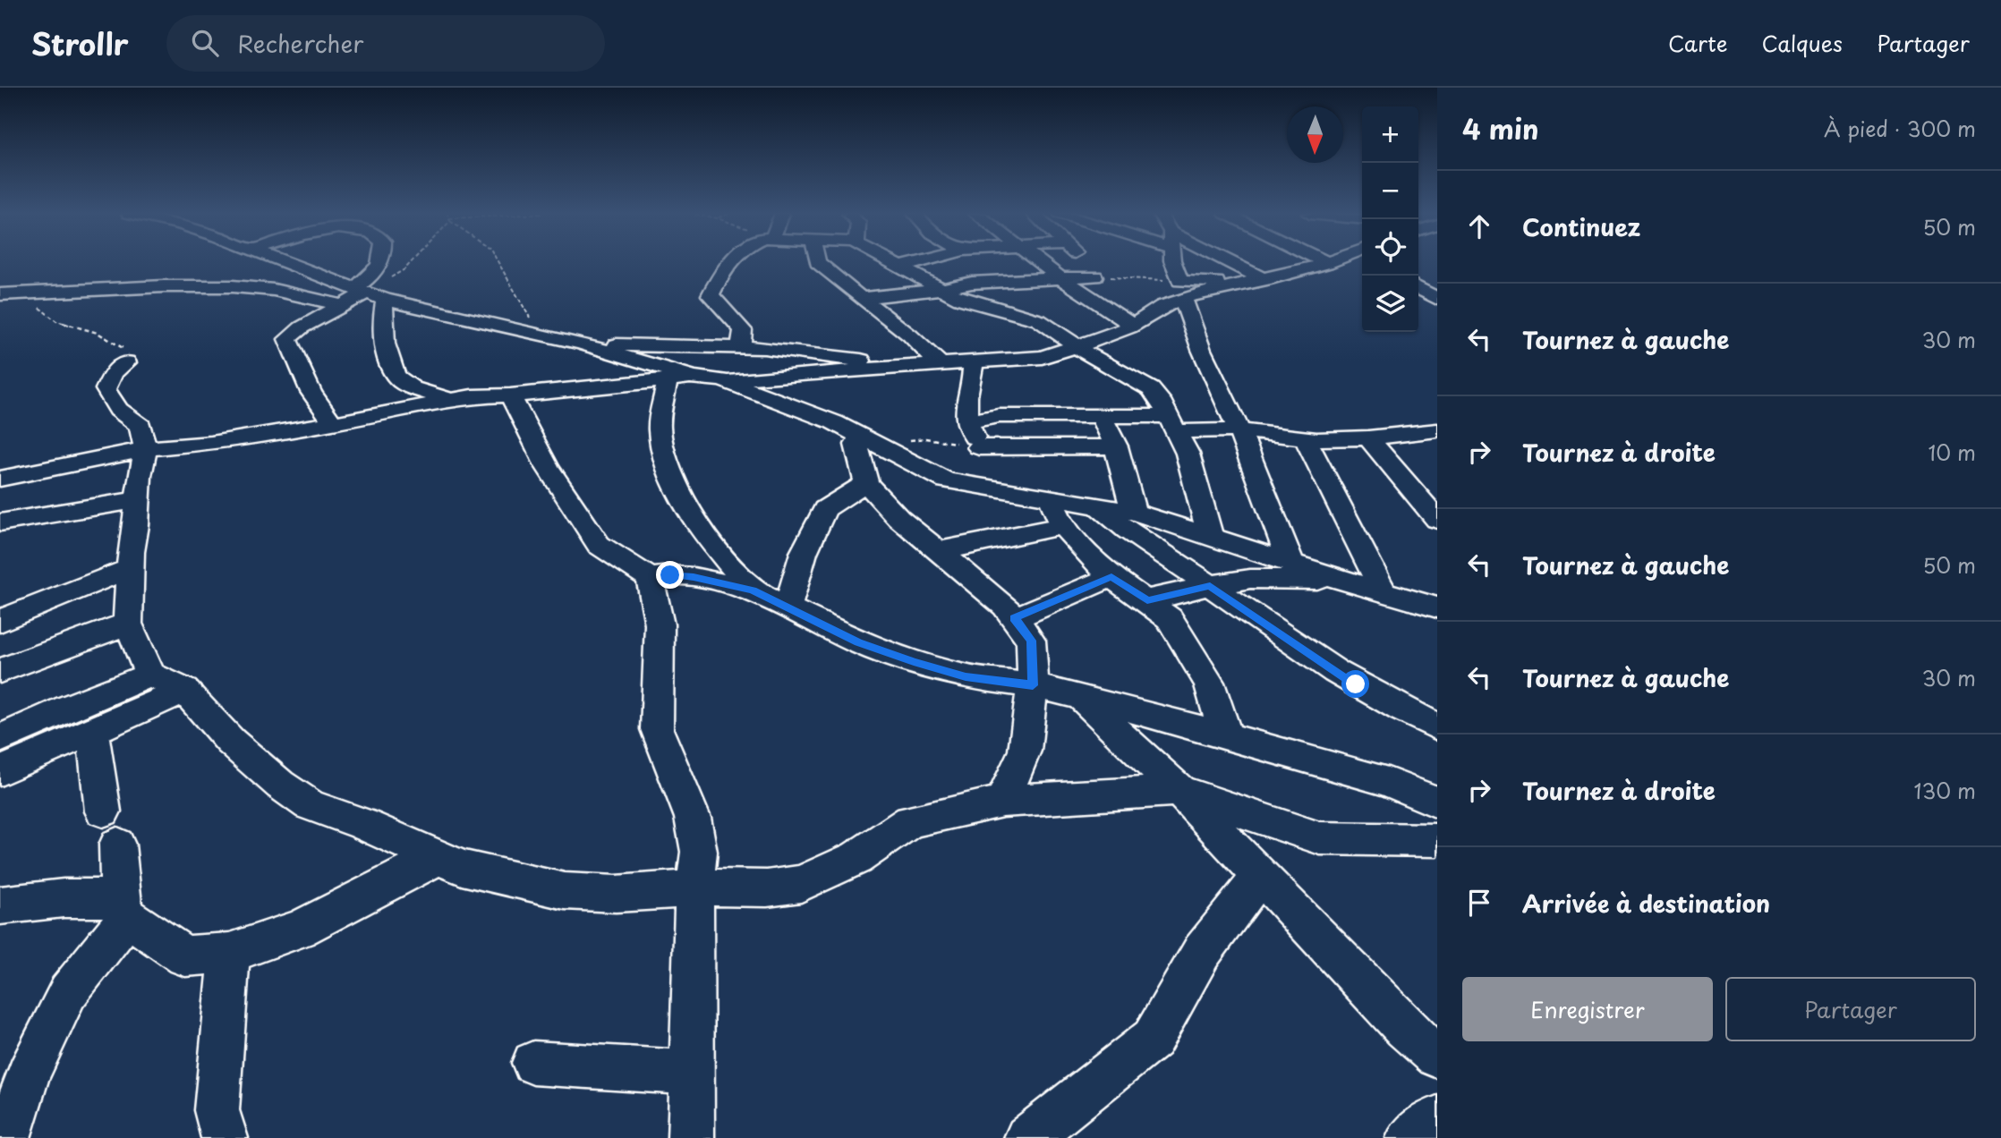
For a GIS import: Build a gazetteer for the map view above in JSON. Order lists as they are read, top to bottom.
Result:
{
  "north": "bottom",
  "page": {
    "header": "Strollr",
    "search": "Rechercher",
    "nav": ["Carte", "Calques", "Partager"],
    "heading": ["4 min", "À pied · 300 m"],
    "map_buttons": ["+", "−"],
    "list": [
      ["Continuez", "50 m"],
      ["Tournez à gauche", "30 m"],
      ["Tournez à droite", "10 m"],
      ["Tournez à gauche", "50 m"],
      ["Tournez à gauche", "30 m"],
      ["Tournez à droite", "130 m"],
      "Arrivée à destination"
    ],
    "buttons": ["Enregistrer", "Partager"]
  }
}
